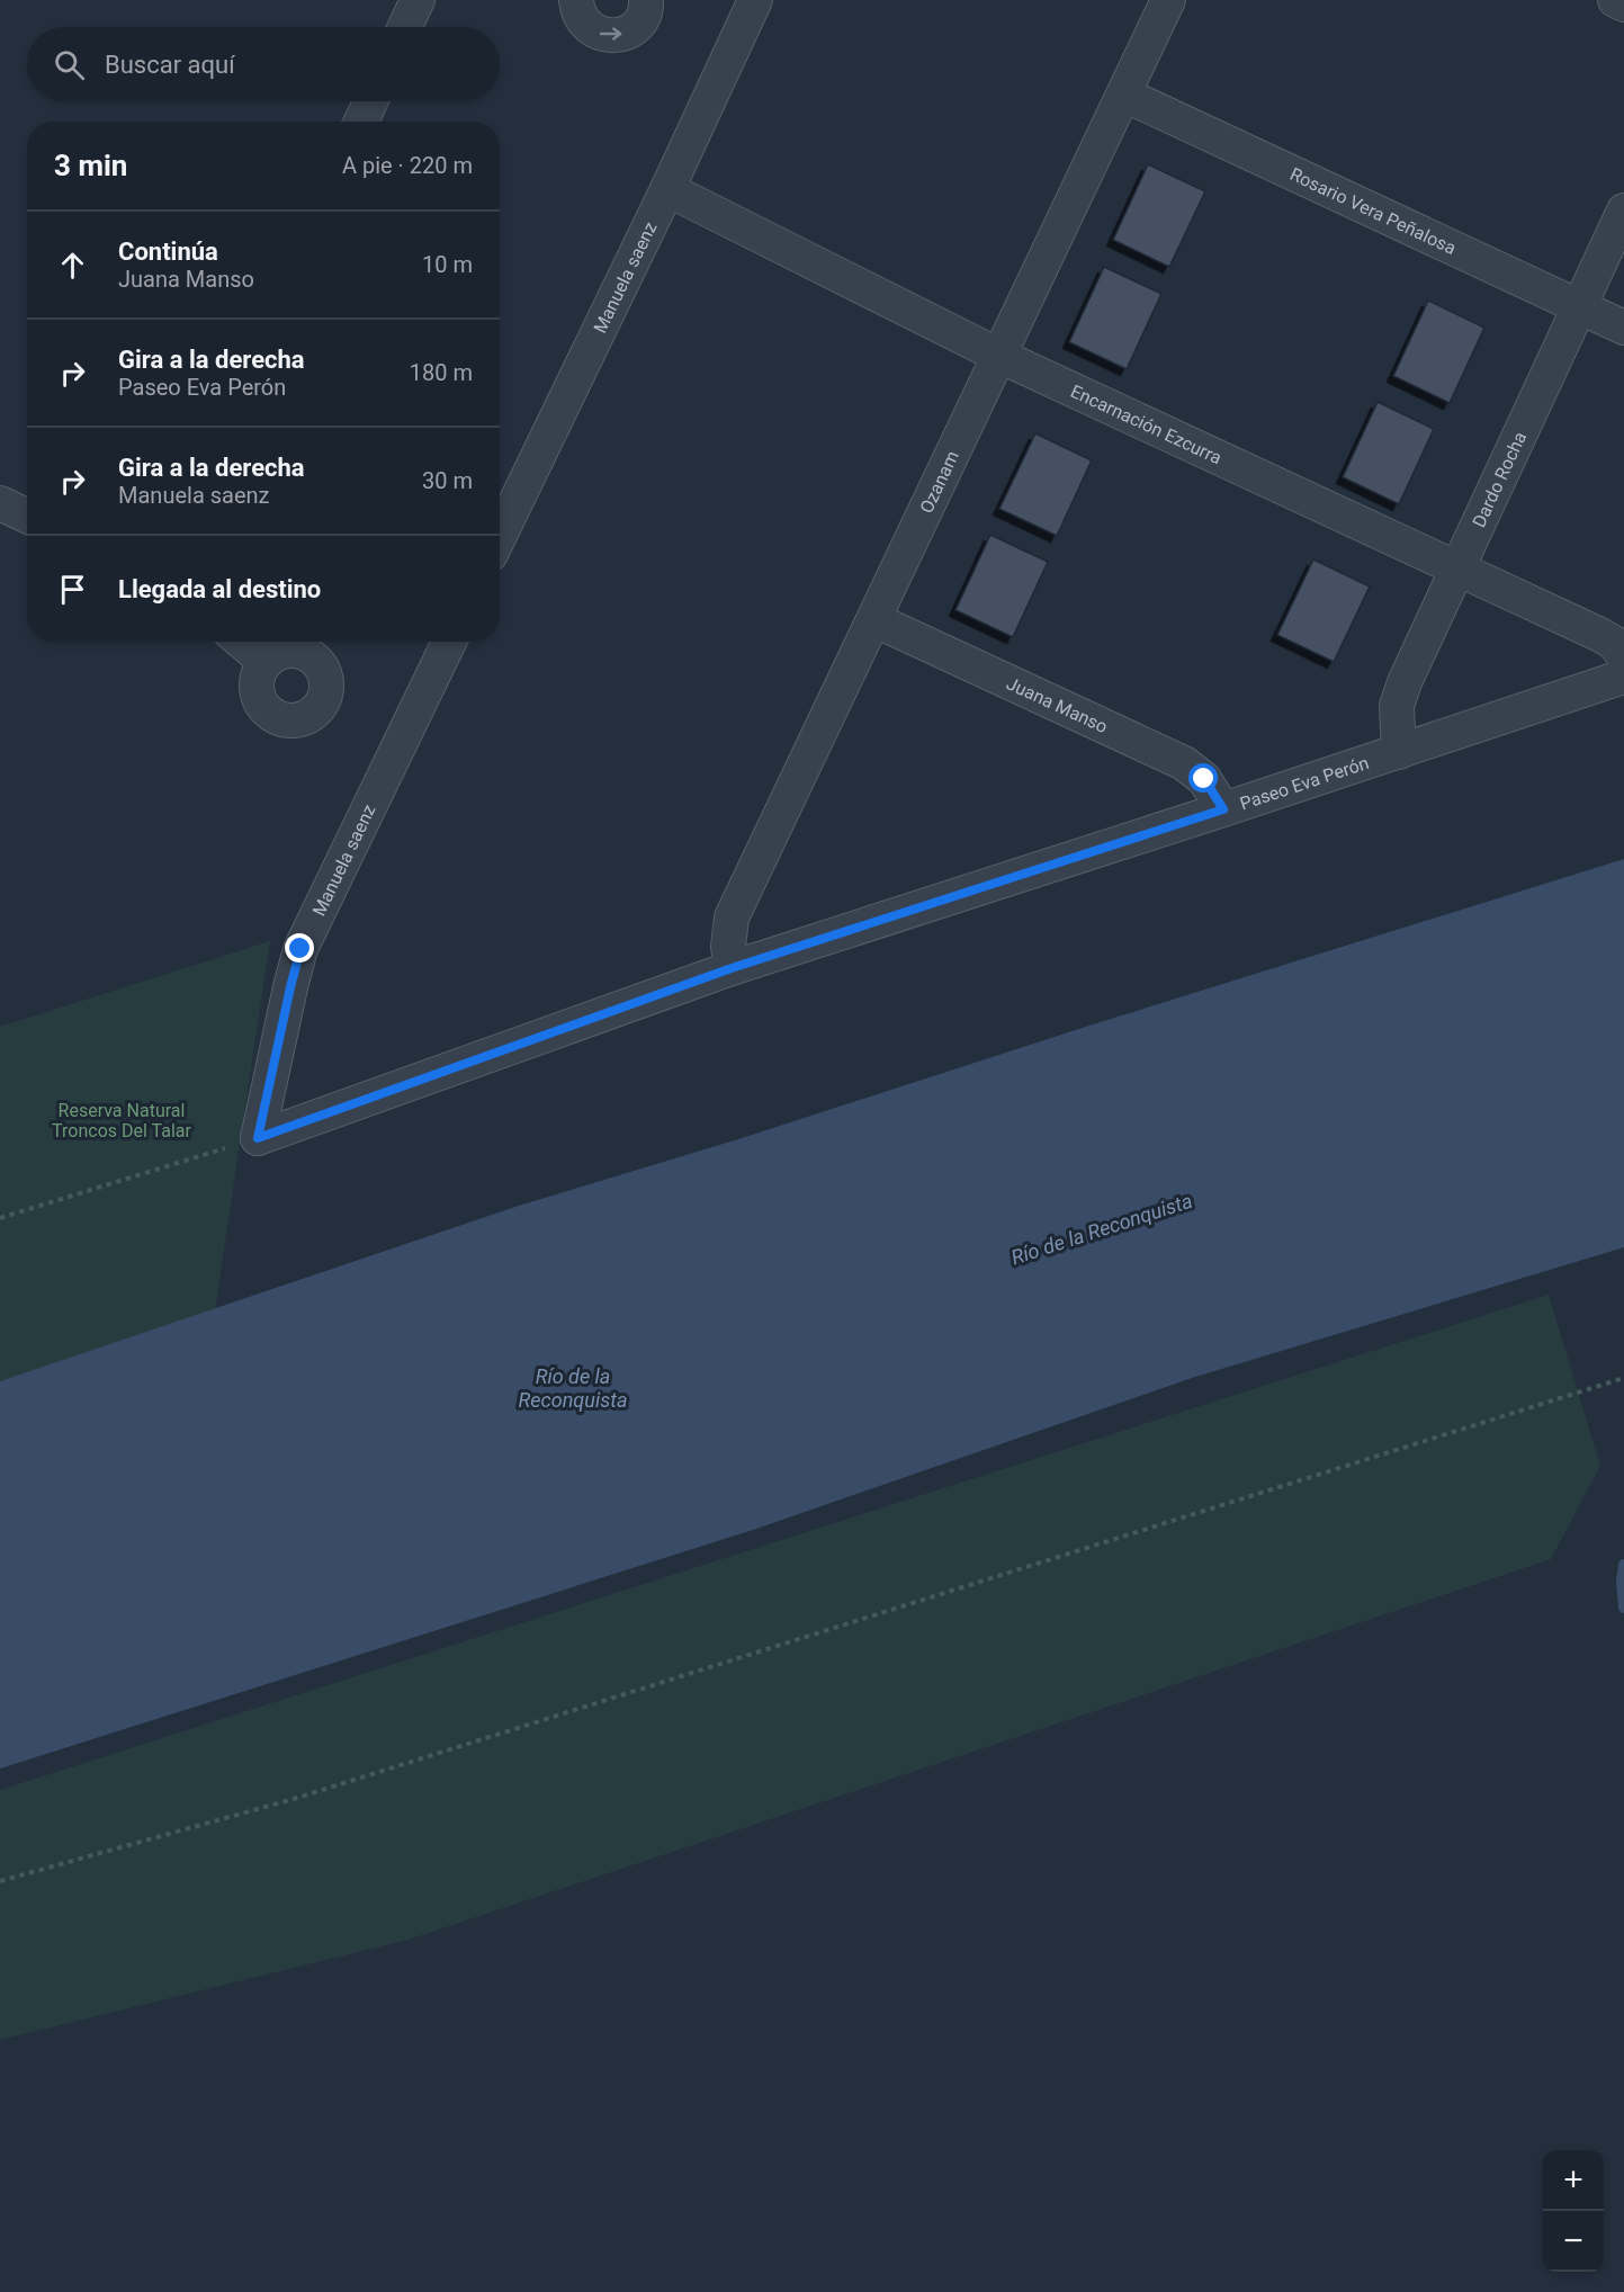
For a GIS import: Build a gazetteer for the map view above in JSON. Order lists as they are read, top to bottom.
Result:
{
  "streets": {
    "street": [
      "Rosario Vera Peñalosa",
      "Manuela saenz",
      "Encarnación Ezcurra",
      "Dardo Rocha",
      "Ozanam",
      "Juana Manso",
      "Paseo Eva Perón"
    ]
  },
  "crossings": [
    ["Rosario Vera Peñalosa", "Dardo Rocha"],
    ["Rosario Vera Peñalosa", "Ozanam"],
    ["Manuela saenz", "Encarnación Ezcurra"],
    ["Manuela saenz", "Paseo Eva Perón"],
    ["Encarnación Ezcurra", "Dardo Rocha"],
    ["Encarnación Ezcurra", "Ozanam"],
    ["Dardo Rocha", "Paseo Eva Perón"],
    ["Ozanam", "Juana Manso"],
    ["Ozanam", "Paseo Eva Perón"],
    ["Juana Manso", "Paseo Eva Perón"]
  ],
  "water": ["Río de la Reconquista"],
  "parks": ["Reserva Natural Troncos Del Talar"],
  "page": {
    "search": "Buscar aquí",
    "heading": ["3 min", "A pie · 220 m"],
    "list": [
      ["Continúa", "Juana Manso", "10 m"],
      ["Gira a la derecha", "Paseo Eva Perón", "180 m"],
      ["Gira a la derecha", "Manuela saenz", "30 m"],
      "Llegada al destino"
    ],
    "map_buttons": ["+", "−"]
  }
}
